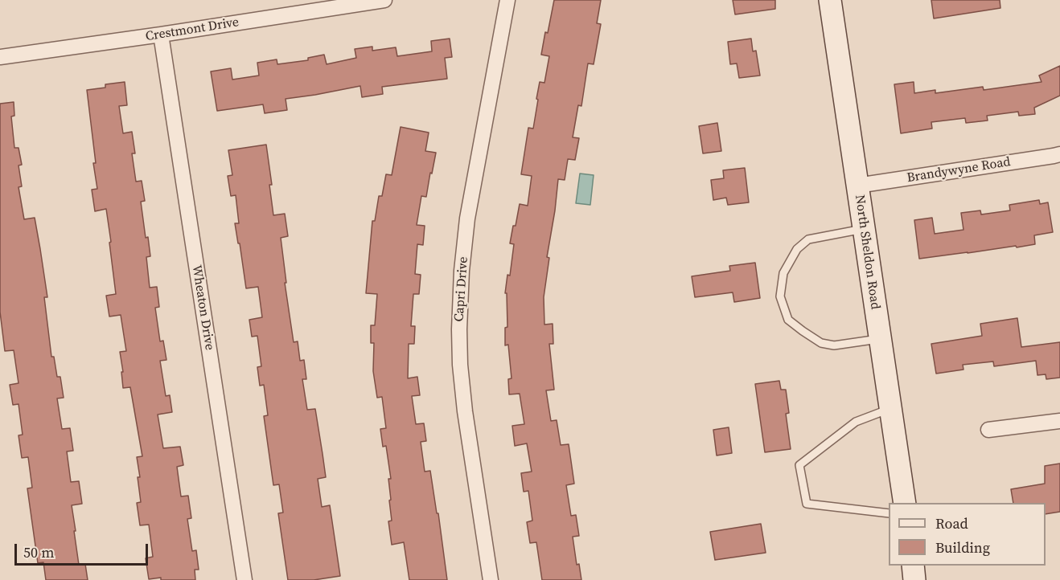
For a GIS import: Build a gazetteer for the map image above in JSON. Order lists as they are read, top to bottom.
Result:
{
  "streets": {
    "street": [
      "Crestmont Drive",
      "Brandywyne Road",
      "North Sheldon Road",
      "Capri Drive",
      "Wheaton Drive"
    ]
  },
  "crossings": [
    ["Crestmont Drive", "Wheaton Drive"],
    ["Brandywyne Road", "North Sheldon Road"]
  ],
  "legend": ["Road", "Building"],
  "scale_bar": "50 m"
}
